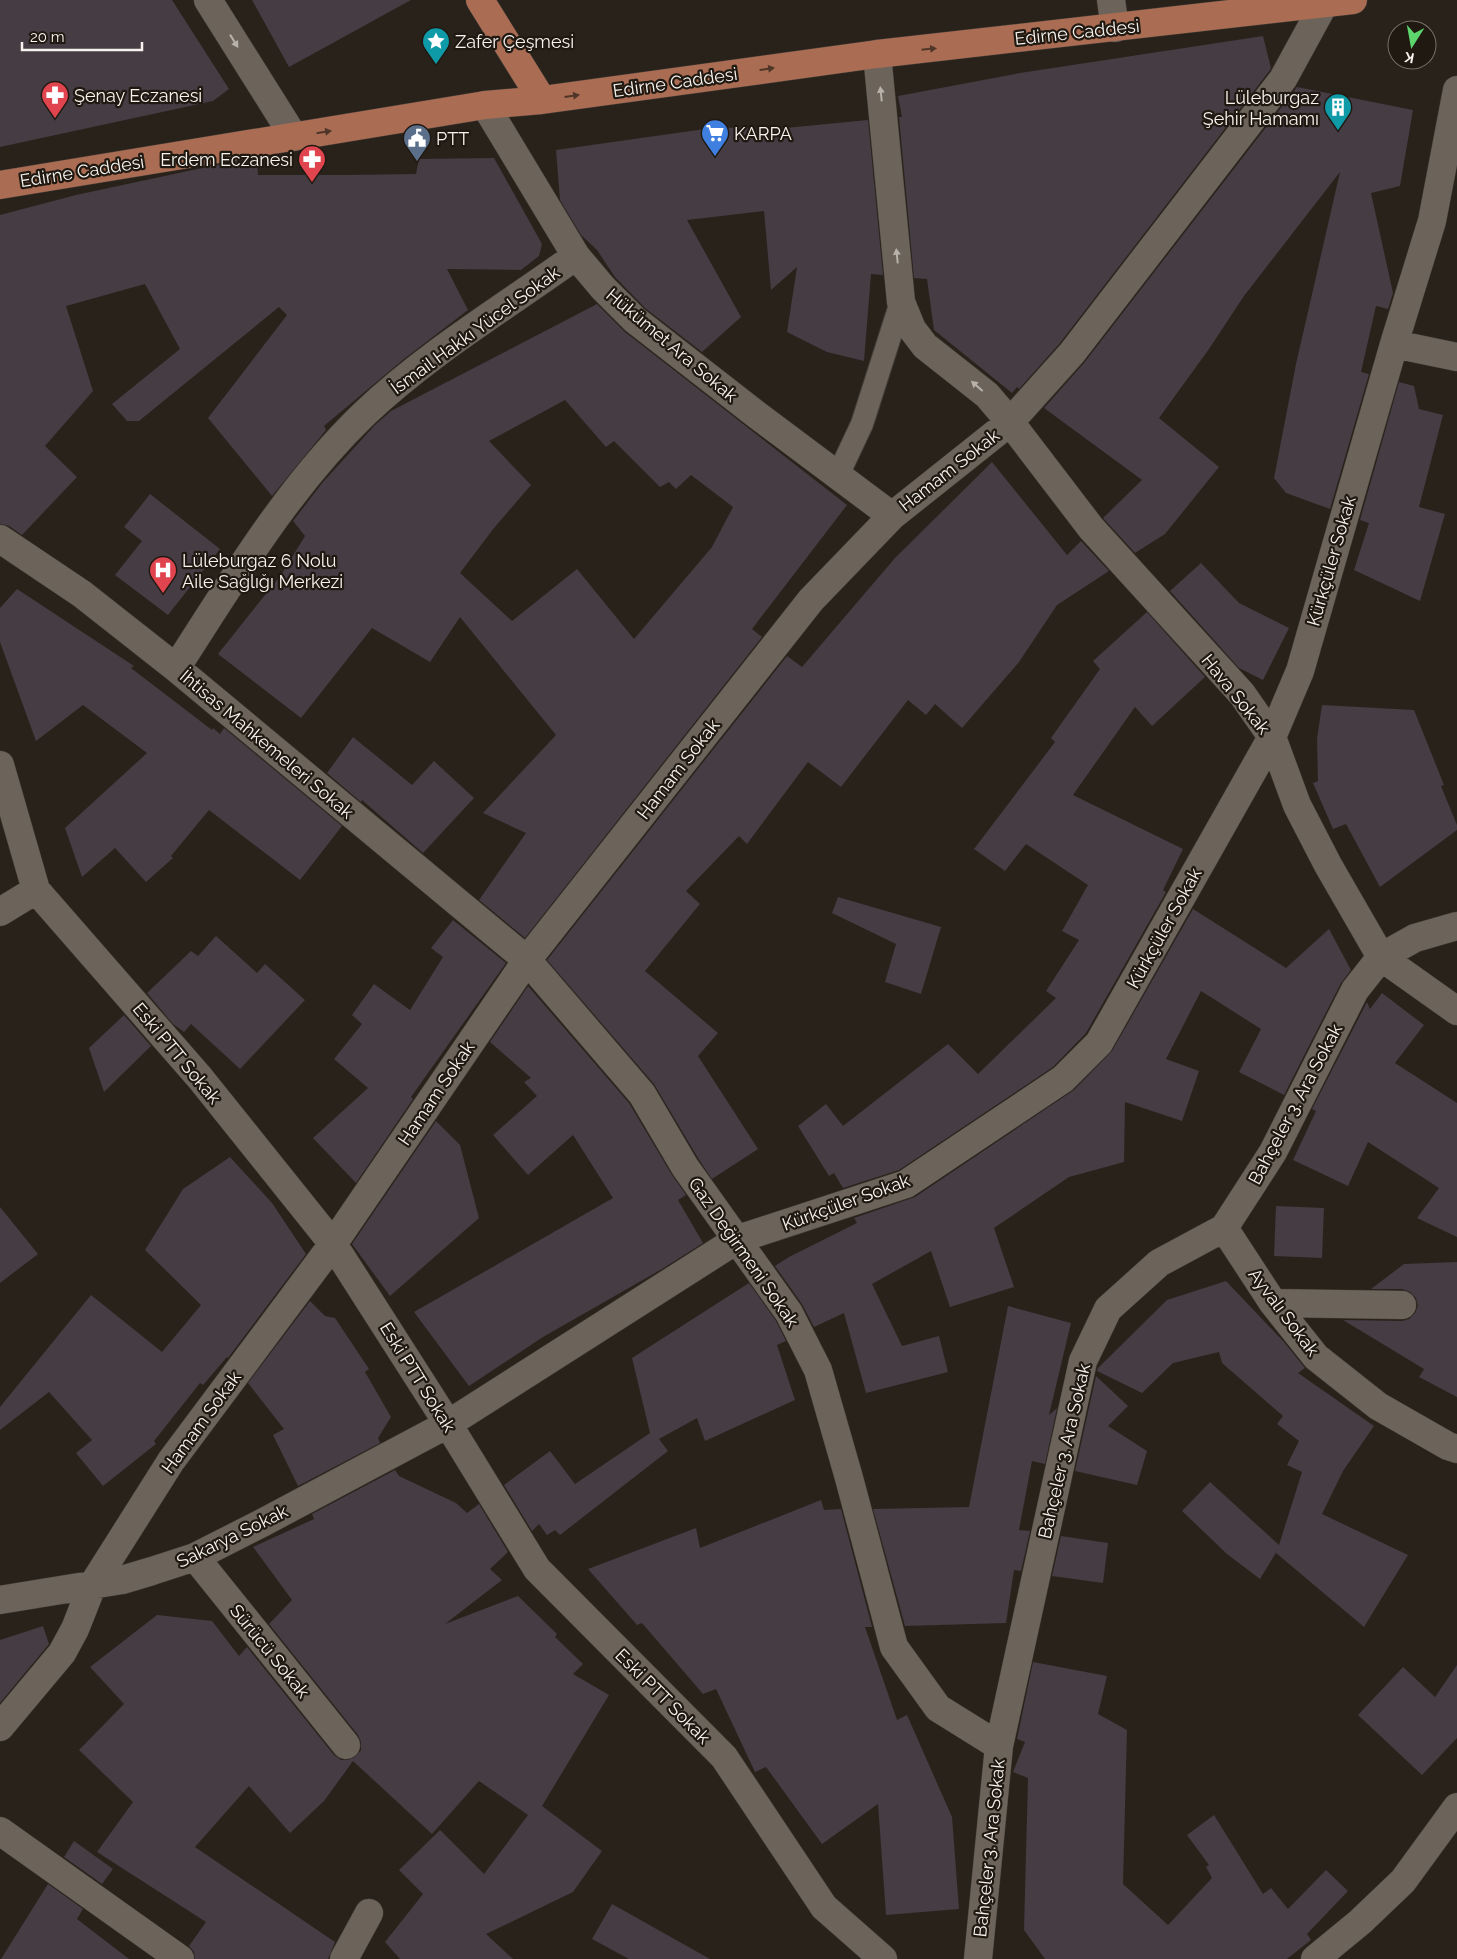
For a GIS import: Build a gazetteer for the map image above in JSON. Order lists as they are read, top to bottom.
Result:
{
  "streets": {
    "main road": ["Edirne Caddesi"],
    "street": [
      "İsmail Hakkı Yücel Sokak",
      "Hükümet Ara Sokak",
      "Hamam Sokak",
      "Kürkçüler Sokak",
      "Hava Sokak",
      "İhtisas Mahkemeleri Sokak",
      "Eski PTT Sokak",
      "Bahçeler 3. Ara Sokak",
      "Gaz Değirmeni Sokak",
      "Ayvalı Sokak",
      "Sakarya Sokak",
      "Sürücü Sokak"
    ]
  },
  "crossings": [
    ["Edirne Caddesi", "Hükümet Ara Sokak"],
    ["Edirne Caddesi", "Hamam Sokak"],
    ["Edirne Caddesi", "Hava Sokak"],
    ["İsmail Hakkı Yücel Sokak", "Hükümet Ara Sokak"],
    ["İsmail Hakkı Yücel Sokak", "İhtisas Mahkemeleri Sokak"],
    ["Hükümet Ara Sokak", "Hamam Sokak"],
    ["Hamam Sokak", "Hava Sokak"],
    ["Hamam Sokak", "İhtisas Mahkemeleri Sokak"],
    ["Hamam Sokak", "Eski PTT Sokak"],
    ["Hamam Sokak", "Gaz Değirmeni Sokak"],
    ["Hamam Sokak", "Sakarya Sokak"],
    ["Kürkçüler Sokak", "Hava Sokak"],
    ["Kürkçüler Sokak", "Eski PTT Sokak"],
    ["Kürkçüler Sokak", "Gaz Değirmeni Sokak"],
    ["Kürkçüler Sokak", "Sakarya Sokak"],
    ["Hava Sokak", "Bahçeler 3. Ara Sokak"],
    ["İhtisas Mahkemeleri Sokak", "Gaz Değirmeni Sokak"],
    ["Eski PTT Sokak", "Sakarya Sokak"],
    ["Bahçeler 3. Ara Sokak", "Gaz Değirmeni Sokak"],
    ["Bahçeler 3. Ara Sokak", "Ayvalı Sokak"],
    ["Sakarya Sokak", "Sürücü Sokak"]
  ],
  "one_way": ["Edirne Caddesi", "Hava Sokak"],
  "places": {
    "place": ["Zafer Çeşmesi"],
    "pharmacy": ["Şenay Eczanesi", "Erdem Eczanesi"],
    "building": ["Lüleburgaz Şehir Hamamı"],
    "supermarket": ["KARPA"],
    "public building": ["PTT"],
    "hospital": ["Lüleburgaz 6 Nolu Aile Sağlığı Merkezi"]
  },
  "scale_bar": "20 m",
  "north": "bottom"
}
